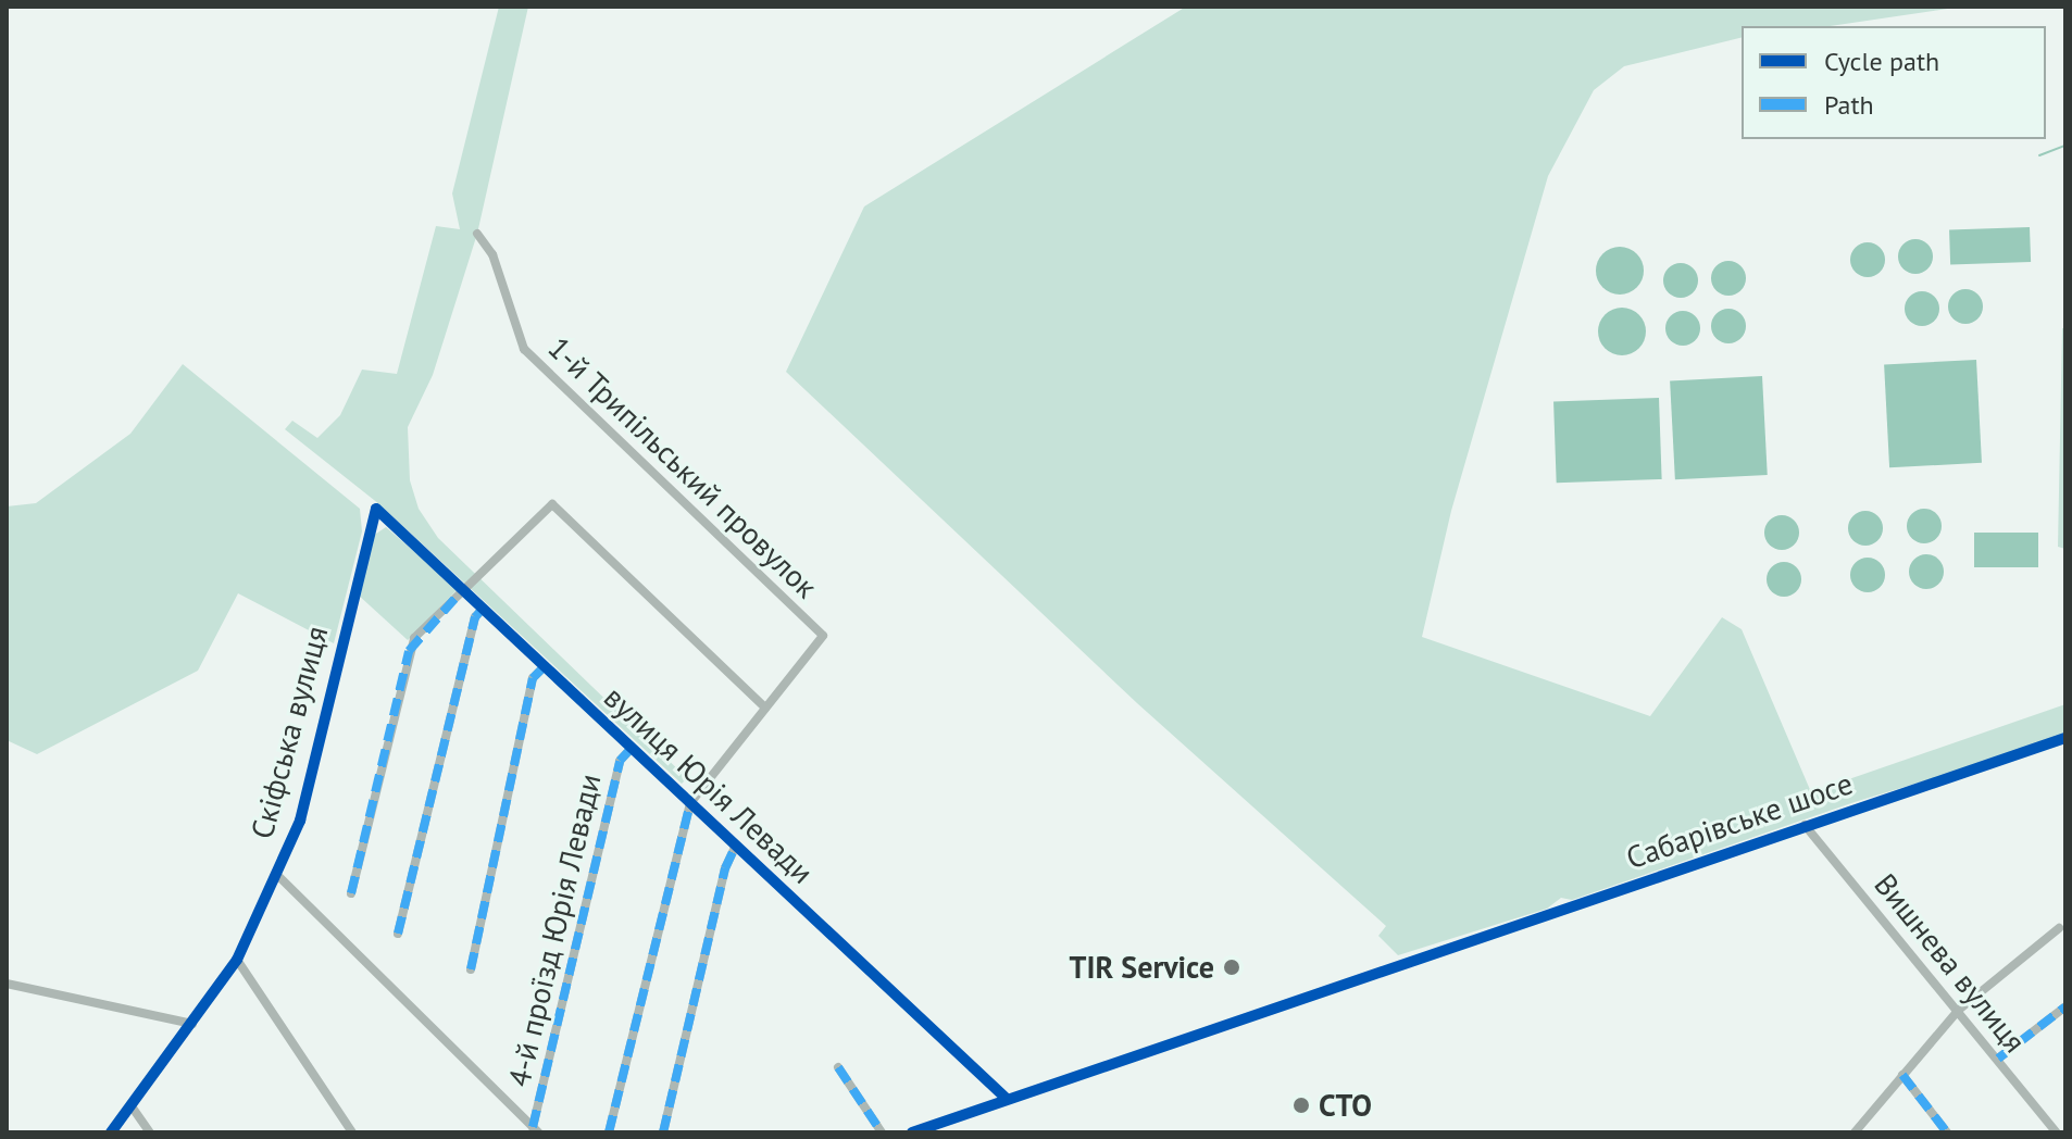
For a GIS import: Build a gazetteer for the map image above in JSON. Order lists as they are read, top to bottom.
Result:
{
  "streets": {
    "street": [
      "1-й Трипільський провулок",
      "Скіфська вулиця",
      "вулиця Юрія Левади",
      "Сабарівське шосе",
      "4-й проїзд Юрія Левади",
      "Вишнева вулиця"
    ]
  },
  "crossings": [
    ["Скіфська вулиця", "вулиця Юрія Левади"],
    ["вулиця Юрія Левади", "Сабарівське шосе"],
    ["вулиця Юрія Левади", "4-й проїзд Юрія Левади"],
    ["Сабарівське шосе", "Вишнева вулиця"]
  ],
  "places": ["TIR Service", "СТО"],
  "legend": ["Cycle path", "Path"]
}
